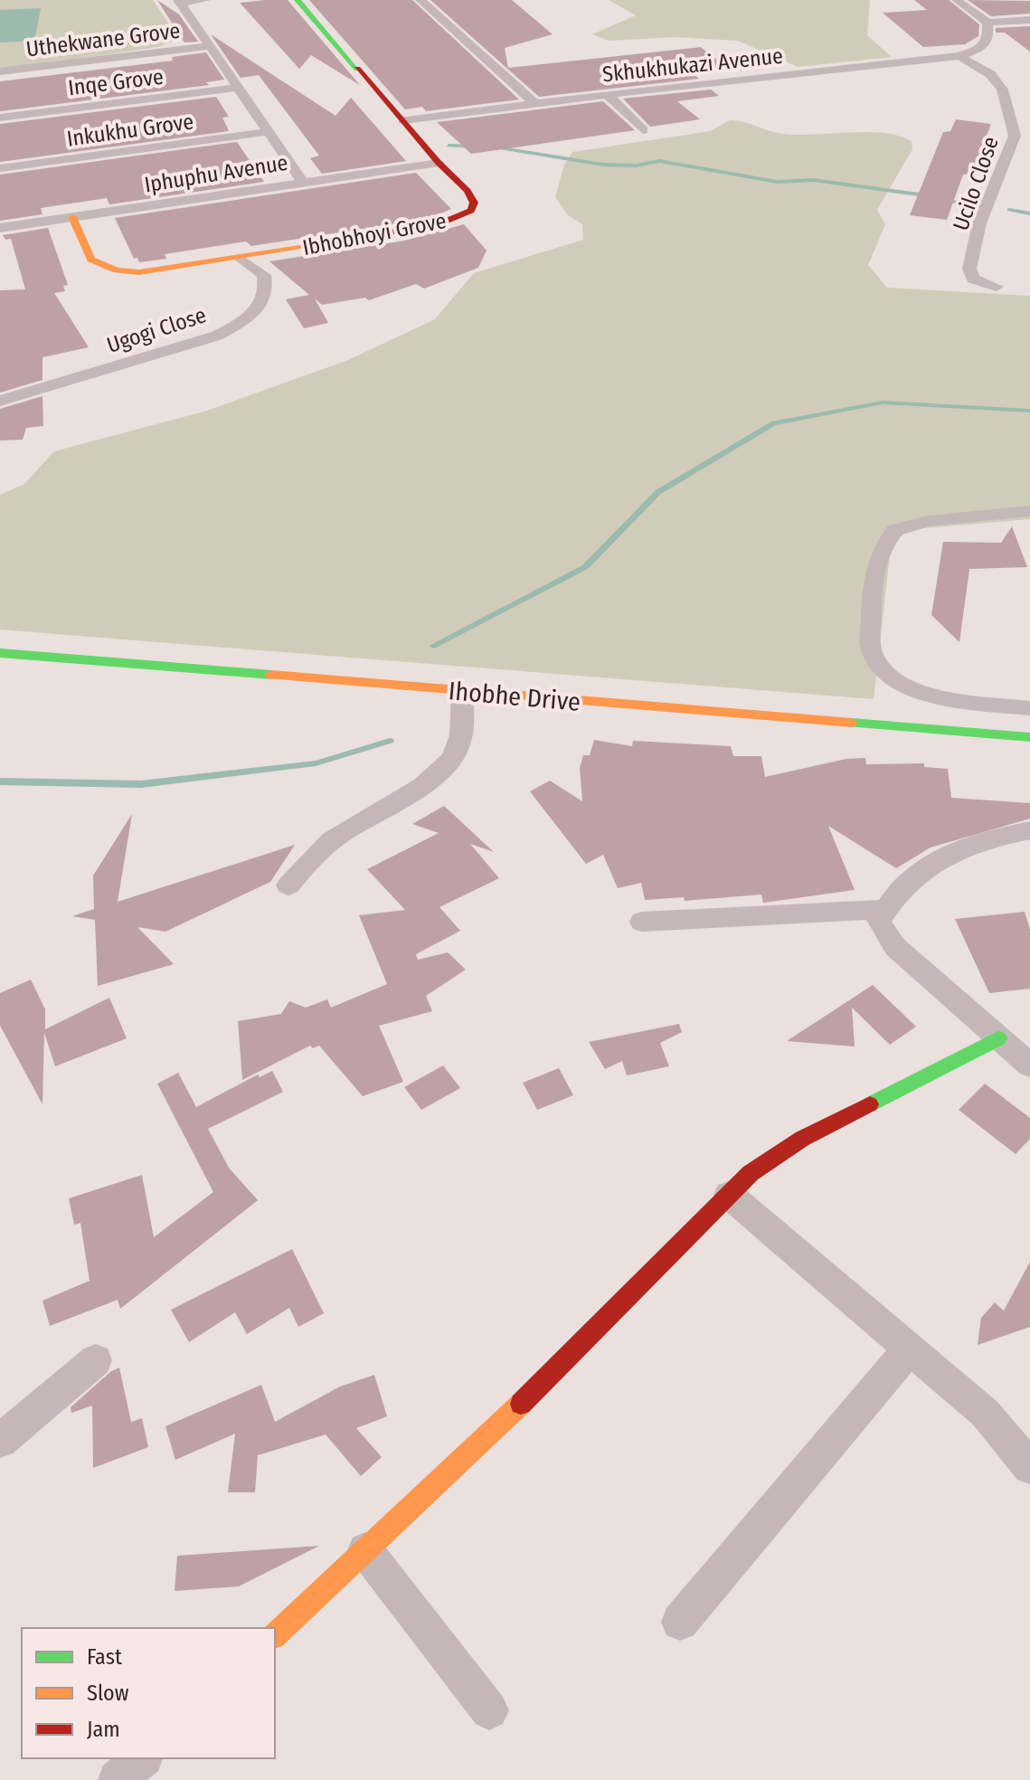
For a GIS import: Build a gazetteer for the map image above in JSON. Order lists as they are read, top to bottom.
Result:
{
  "streets": {
    "street": [
      "Uthekwane Grove",
      "Skhukhukazi Avenue",
      "Inqe Grove",
      "Inkukhu Grove",
      "Iphuphu Avenue",
      "Ucilo Close",
      "Ibhobhoyi Grove",
      "Ugogi Close",
      "Ihobhe Drive"
    ]
  },
  "crossings": [
    ["Skhukhukazi Avenue", "Ucilo Close"],
    ["Skhukhukazi Avenue", "Ibhobhoyi Grove"],
    ["Iphuphu Avenue", "Ibhobhoyi Grove"],
    ["Ibhobhoyi Grove", "Ugogi Close"]
  ],
  "legend": ["Fast", "Slow", "Jam"]
}
